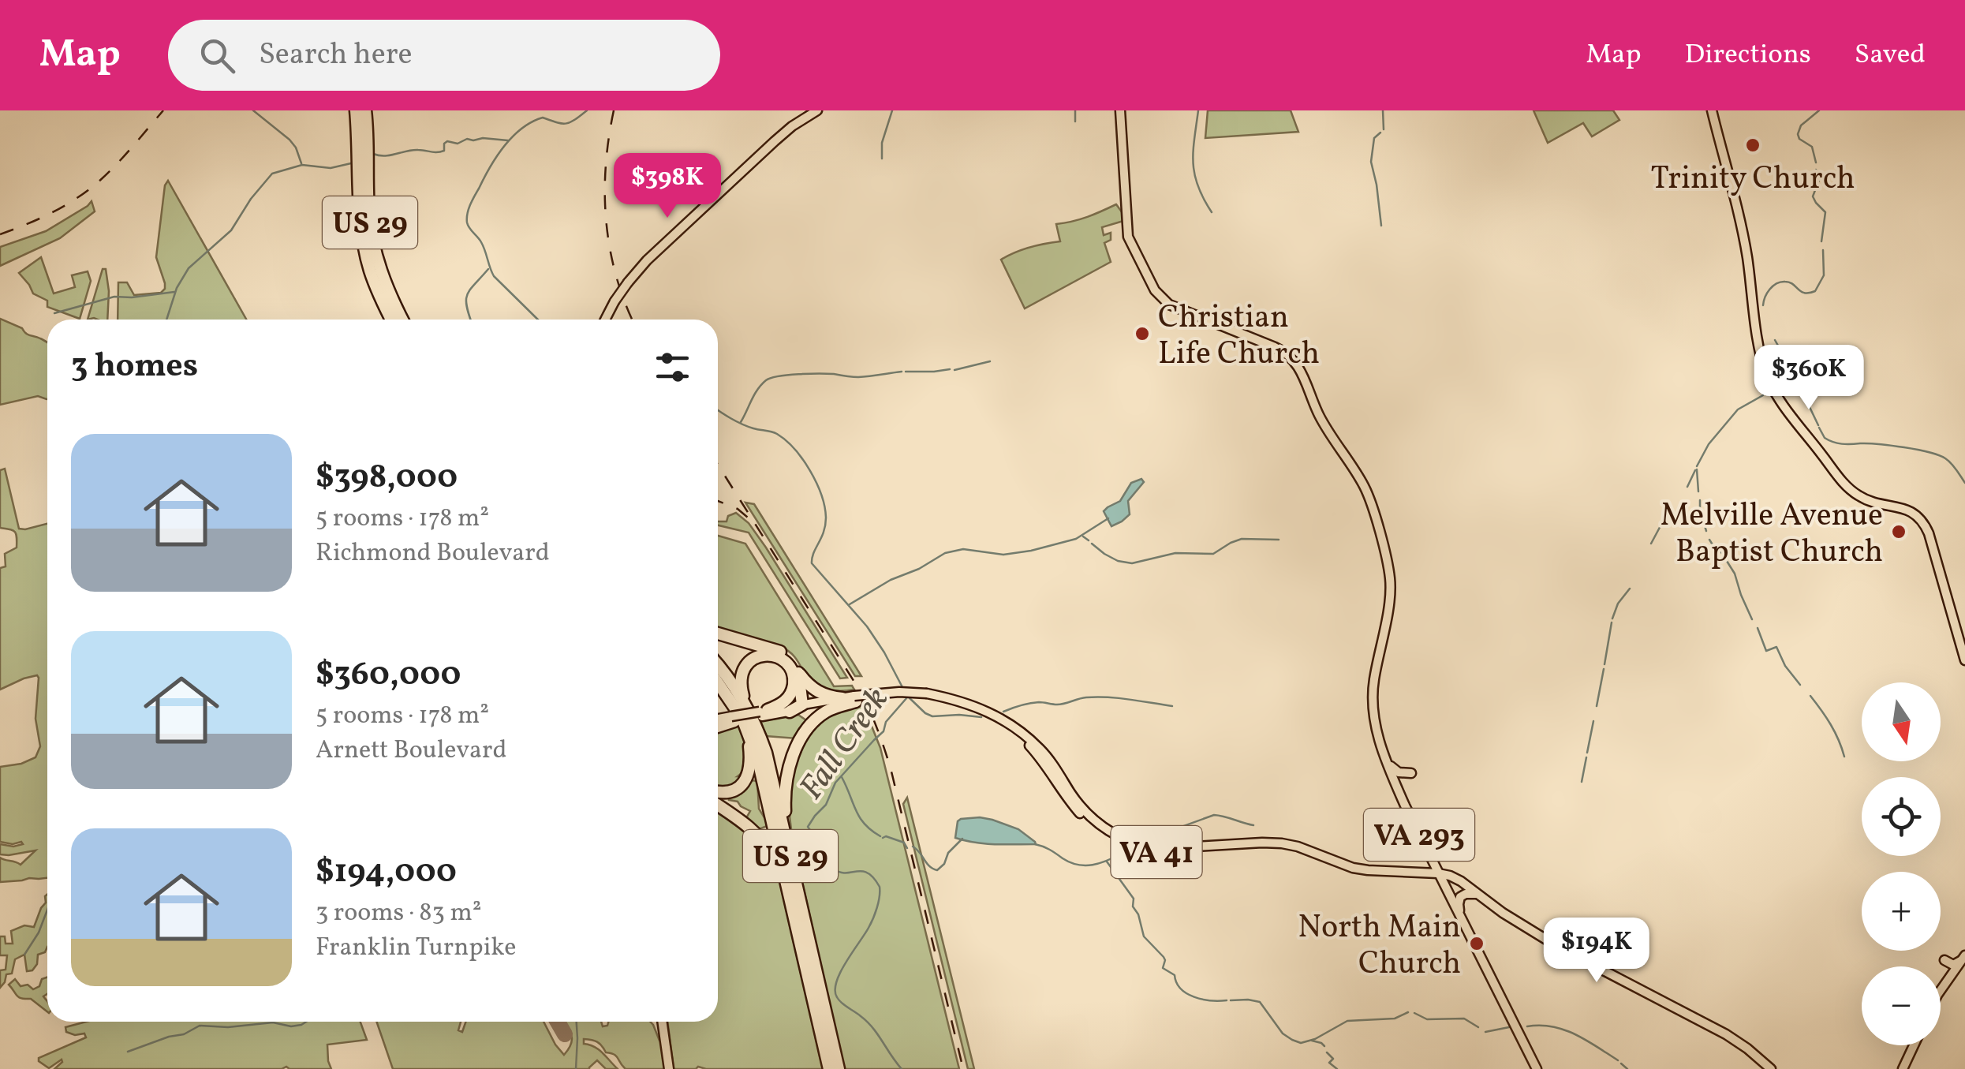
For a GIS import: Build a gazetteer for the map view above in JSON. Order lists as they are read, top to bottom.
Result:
{
  "streets": {
    "highway": ["US 29"],
    "main road": ["VA 293", "VA 41"]
  },
  "crossings": [
    ["US 29", "VA 41"],
    ["VA 293", "VA 41"]
  ],
  "water": ["Fall Creek"],
  "places": [
    "Trinity Church",
    "Christian Life Church",
    "Melville Avenue Baptist Church",
    "North Main Church"
  ],
  "north": "bottom",
  "page": {
    "header": "Map",
    "search": "Search here",
    "nav": ["Map", "Directions", "Saved"],
    "price": ["$398K", "$360K", "$194K"],
    "heading": "3 homes",
    "list": [
      {
        "name": "$398,000",
        "note": "5 rooms · 178 m² · Richmond Boulevard"
      },
      {
        "name": "$360,000",
        "note": "5 rooms · 178 m² · Arnett Boulevard"
      },
      {
        "name": "$194,000",
        "note": "3 rooms · 83 m² · Franklin Turnpike"
      }
    ],
    "map_buttons": ["+", "−"]
  }
}
